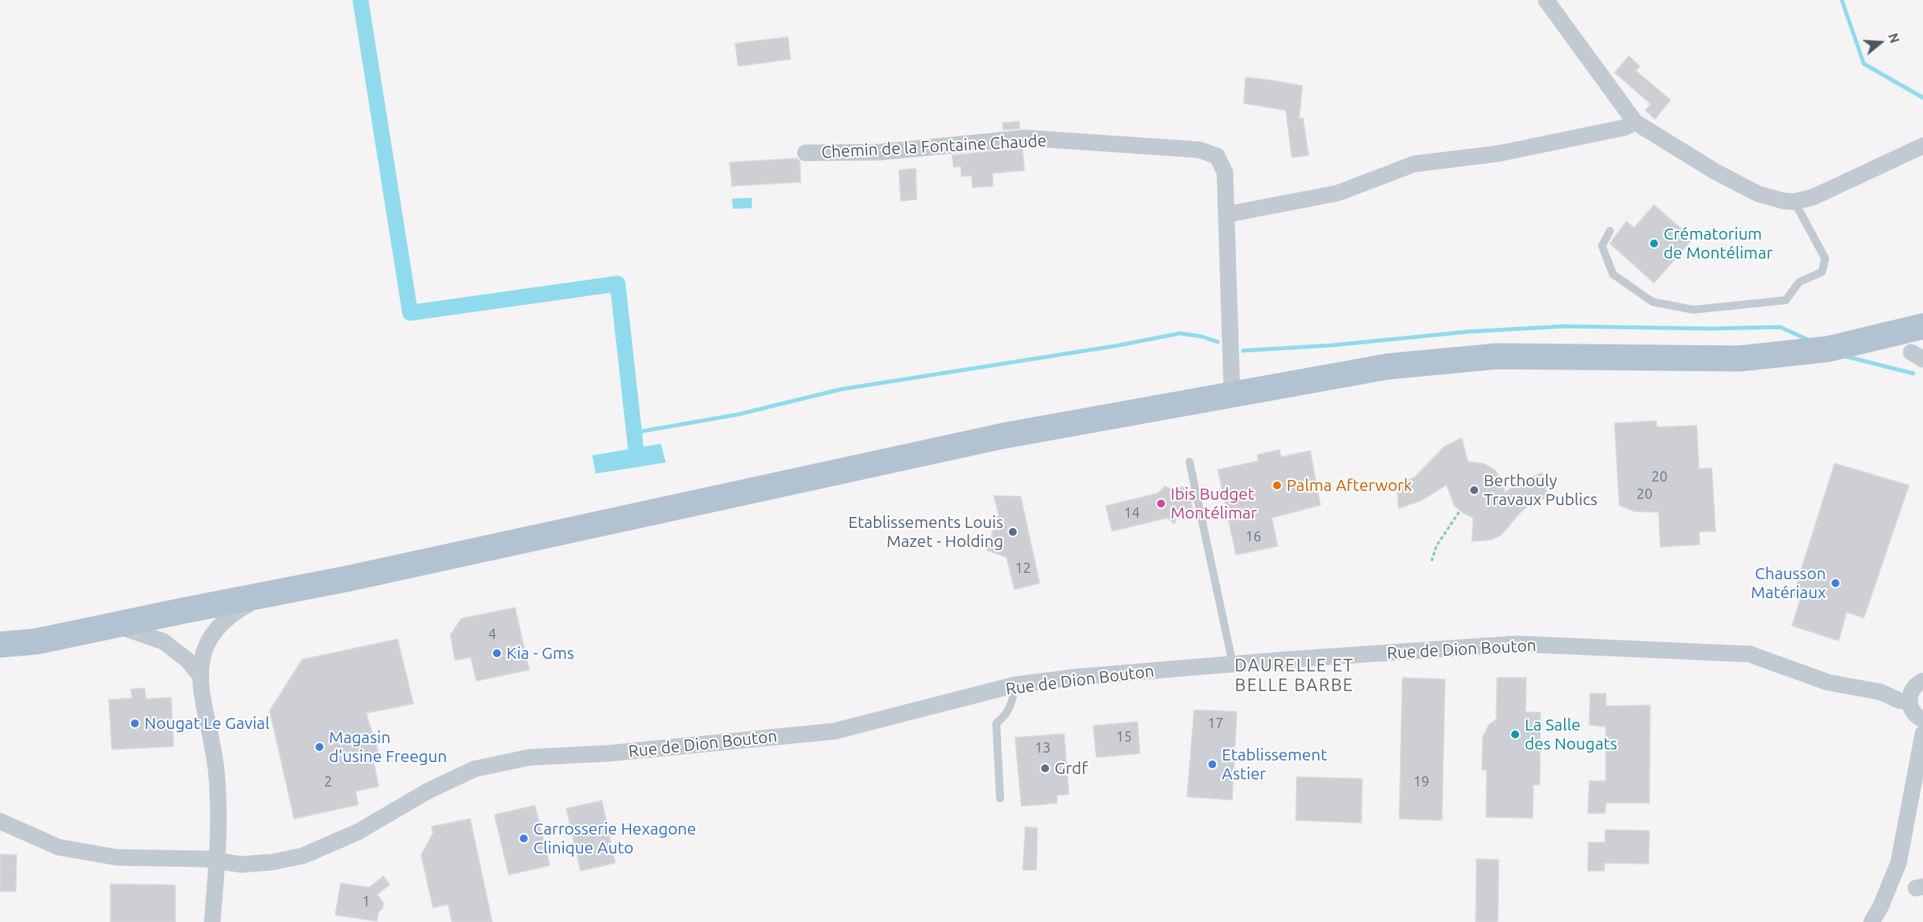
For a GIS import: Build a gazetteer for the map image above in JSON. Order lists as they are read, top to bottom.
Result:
{
  "streets": {
    "street": ["Chemin de la Fontaine Chaude", "Rue de Dion Bouton"]
  },
  "districts": ["DAURELLE ET BELLE BARBE"],
  "places": [
    "Crématorium de Montélimar",
    "Palma Afterwork",
    "Berthouly Travaux Publics",
    "Ibis Budget Montélimar",
    "Etablissements Louis Mazet - Holding",
    "Chausson Matériaux",
    "Kia - Gms",
    "Nougat Le Gavial",
    "La Salle des Nougats",
    "Magasin d'usine Freegun",
    "Etablissement Astier",
    "Grdf",
    "Carrosserie Hexagone Clinique Auto"
  ],
  "house_numbers": [
    "20",
    "20",
    "14",
    "16",
    "12",
    "4",
    "17",
    "15",
    "13",
    "2",
    "19",
    "1"
  ],
  "north": "right"
}
